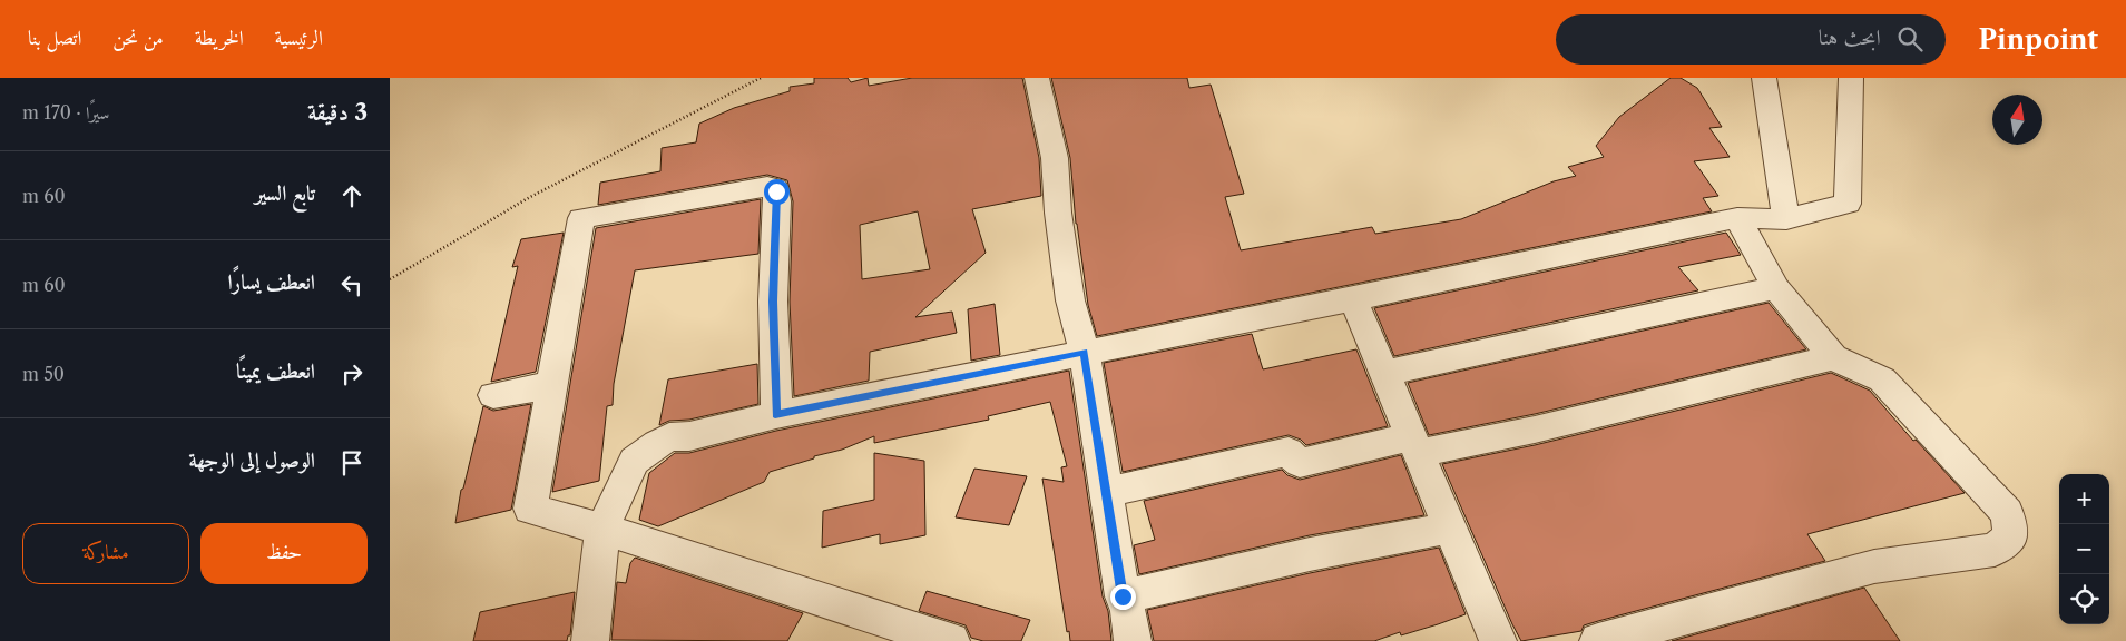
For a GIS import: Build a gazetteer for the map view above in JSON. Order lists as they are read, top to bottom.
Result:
{
  "north": "top",
  "page": {
    "header": "Pinpoint",
    "search": "ابحث هنا",
    "nav": [
      "الرئيسية",
      "الخريطة",
      "من نحن",
      "اتصل بنا"
    ],
    "heading": ["3 دقيقة", "سيرًا · 170 m"],
    "list": [
      ["تابع السير", "60 m"],
      ["انعطف يسارًا", "60 m"],
      ["انعطف يمينًا", "50 m"],
      "الوصول إلى الوجهة"
    ],
    "map_buttons": ["+", "−"],
    "buttons": ["حفظ", "مشاركة"]
  }
}
